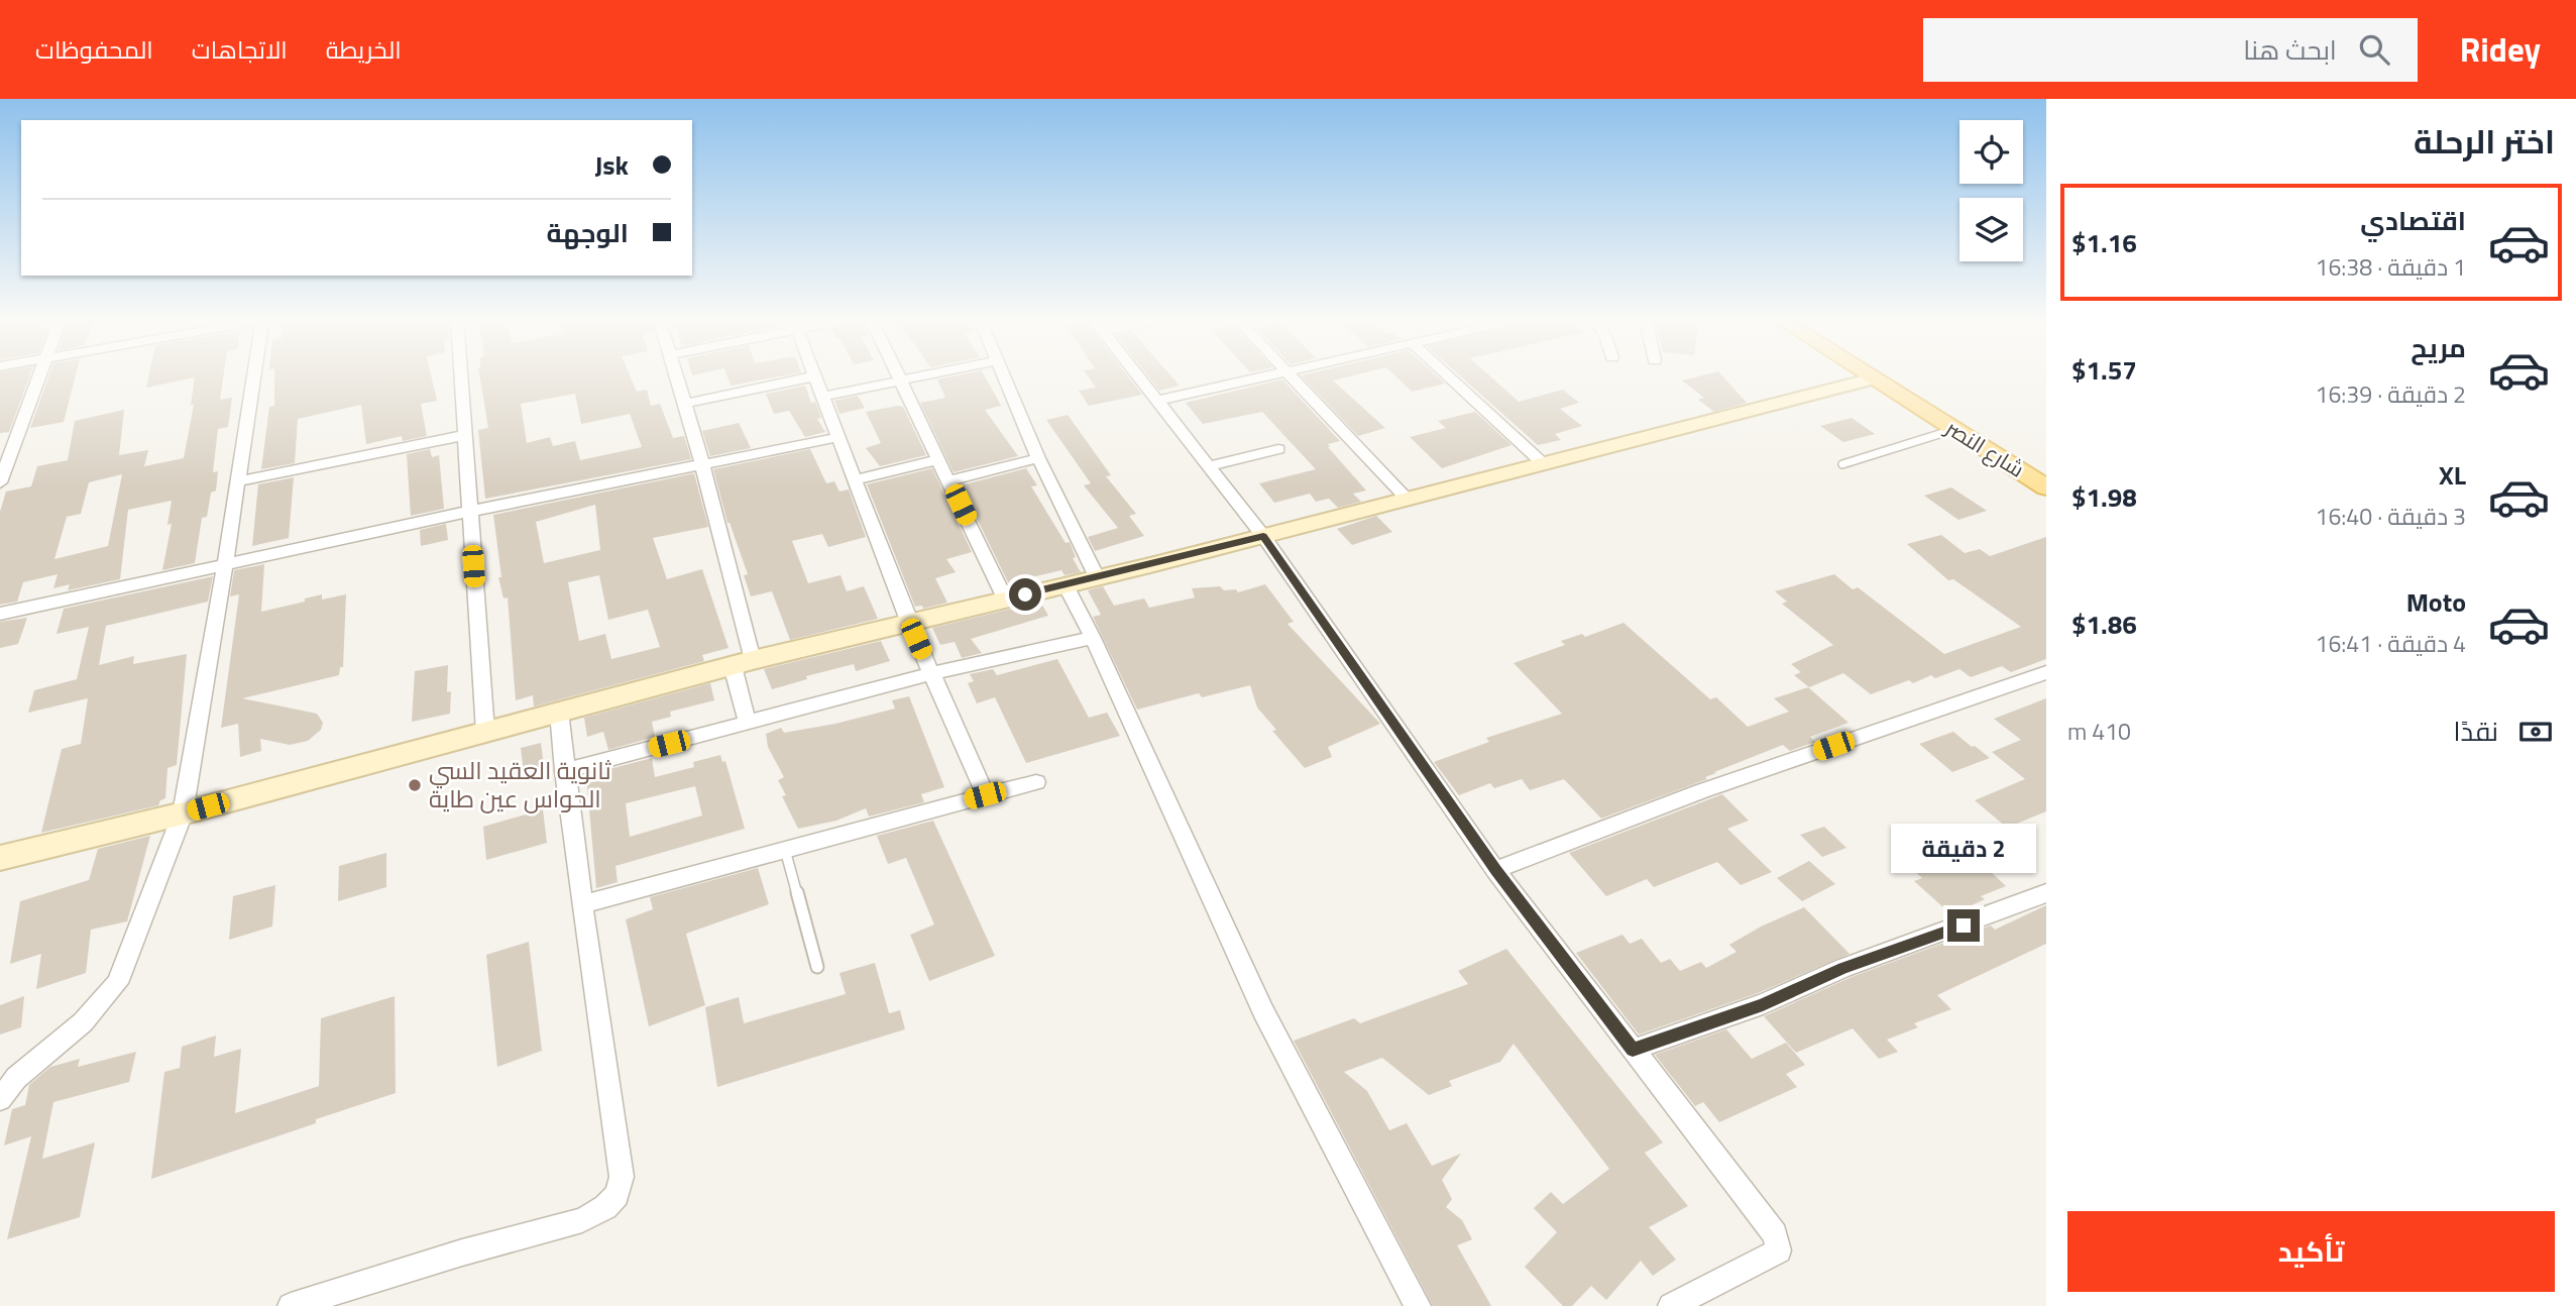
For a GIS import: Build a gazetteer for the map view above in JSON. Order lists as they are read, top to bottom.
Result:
{
  "streets": {
    "main road": ["شارع النصر"]
  },
  "places": ["ثانوية العقيد السي الحواس عين طاية"],
  "page": {
    "header": "Ridey",
    "search": "ابحث هنا",
    "nav": ["الخريطة", "الاتجاهات", "المحفوظات"],
    "heading": "اختر الرحلة",
    "banner": ["Jsk", "الوجهة"],
    "list": [
      {
        "name": "اقتصادي",
        "note": "1 دقيقة · 16:38",
        "value": "$1.16"
      },
      {
        "name": "مريح",
        "note": "2 دقيقة · 16:39",
        "value": "$1.57"
      },
      {
        "name": "XL",
        "note": "3 دقيقة · 16:40",
        "value": "$1.98"
      },
      {
        "name": "Moto",
        "note": "4 دقيقة · 16:41",
        "value": "$1.86"
      }
    ],
    "pay": ["نقدًا", "410 m"],
    "bubble": "2 دقيقة",
    "buttons": "تأكيد"
  }
}
